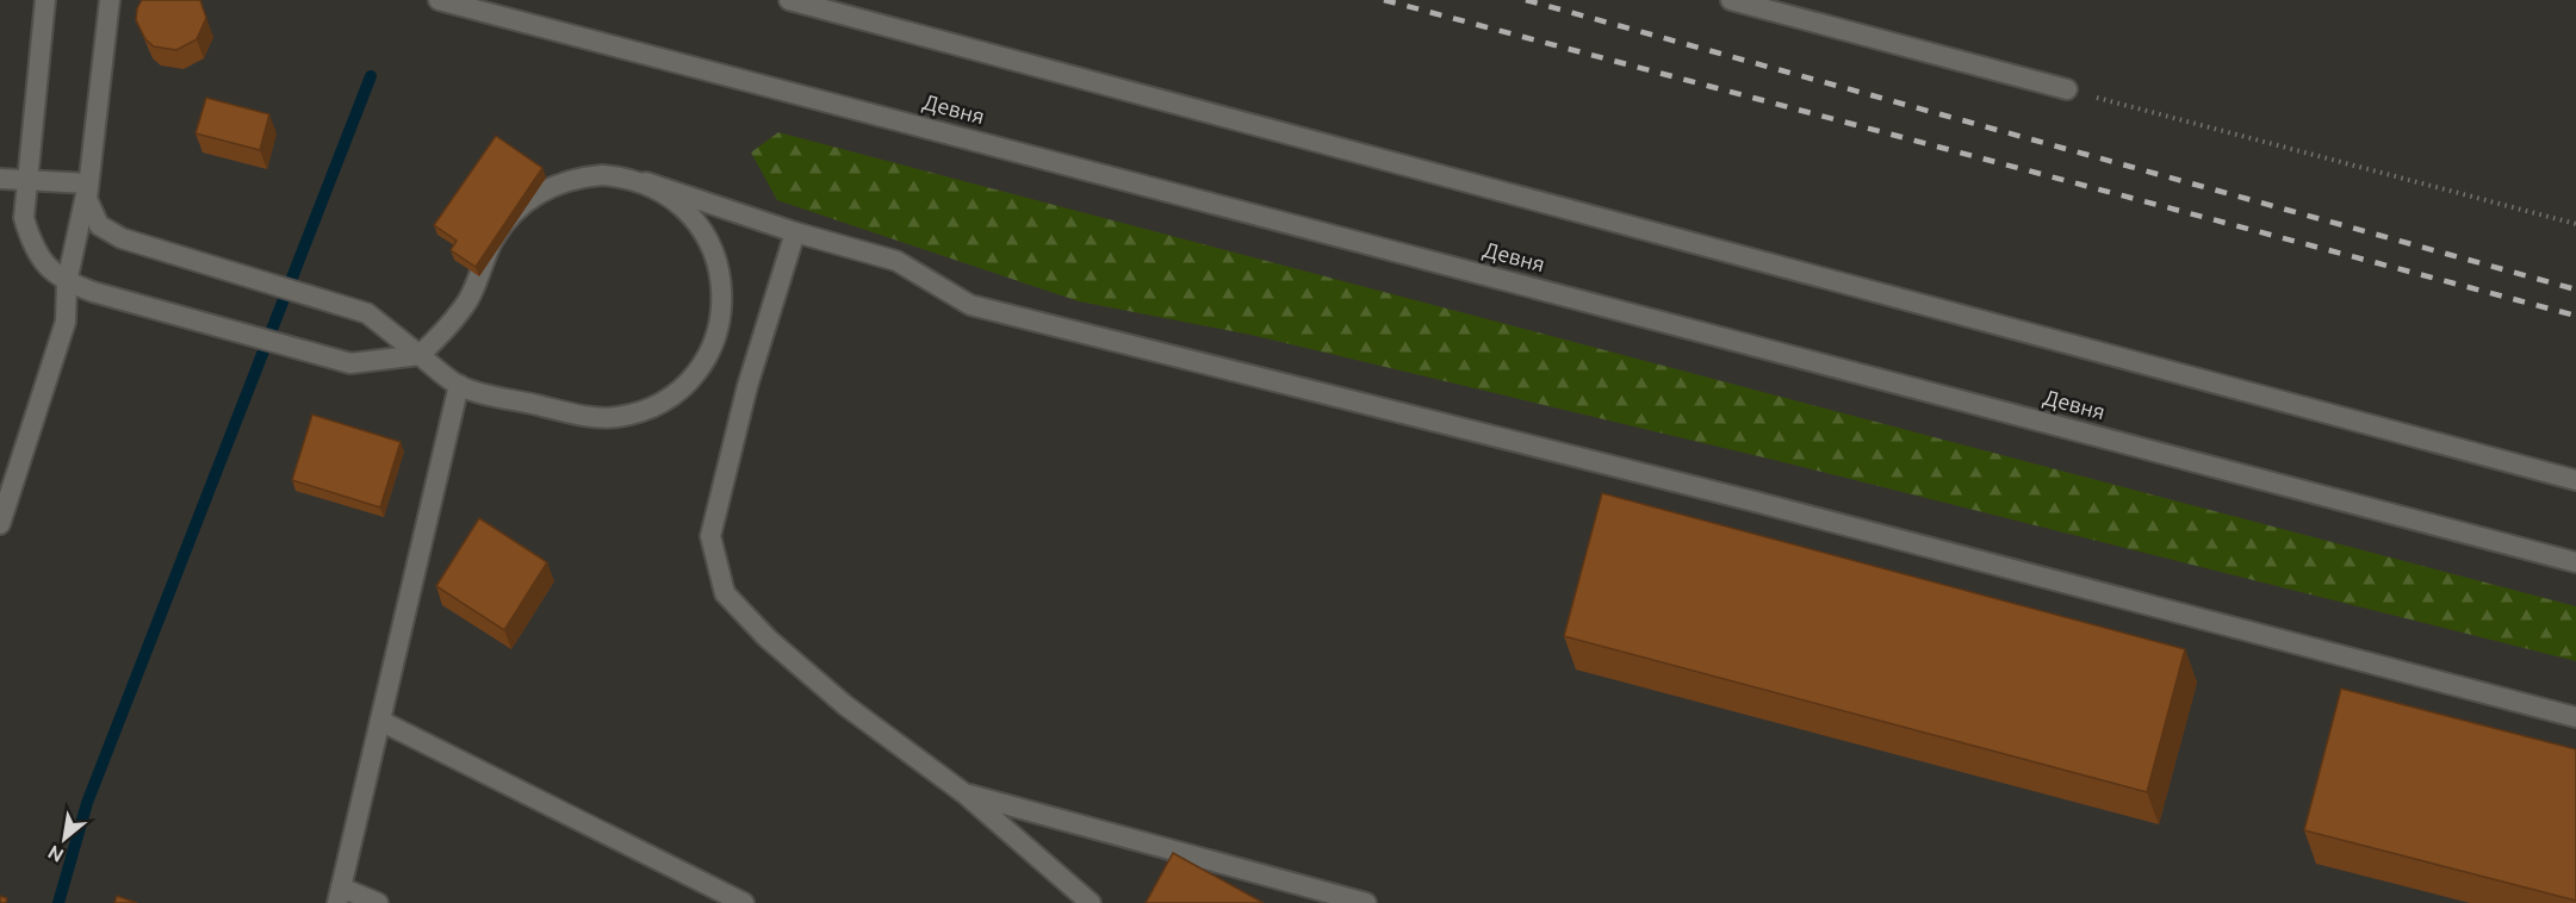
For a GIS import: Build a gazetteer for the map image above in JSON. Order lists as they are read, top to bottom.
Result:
{
  "streets": {
    "main road": ["Девня"]
  },
  "north": "bottom left"
}
